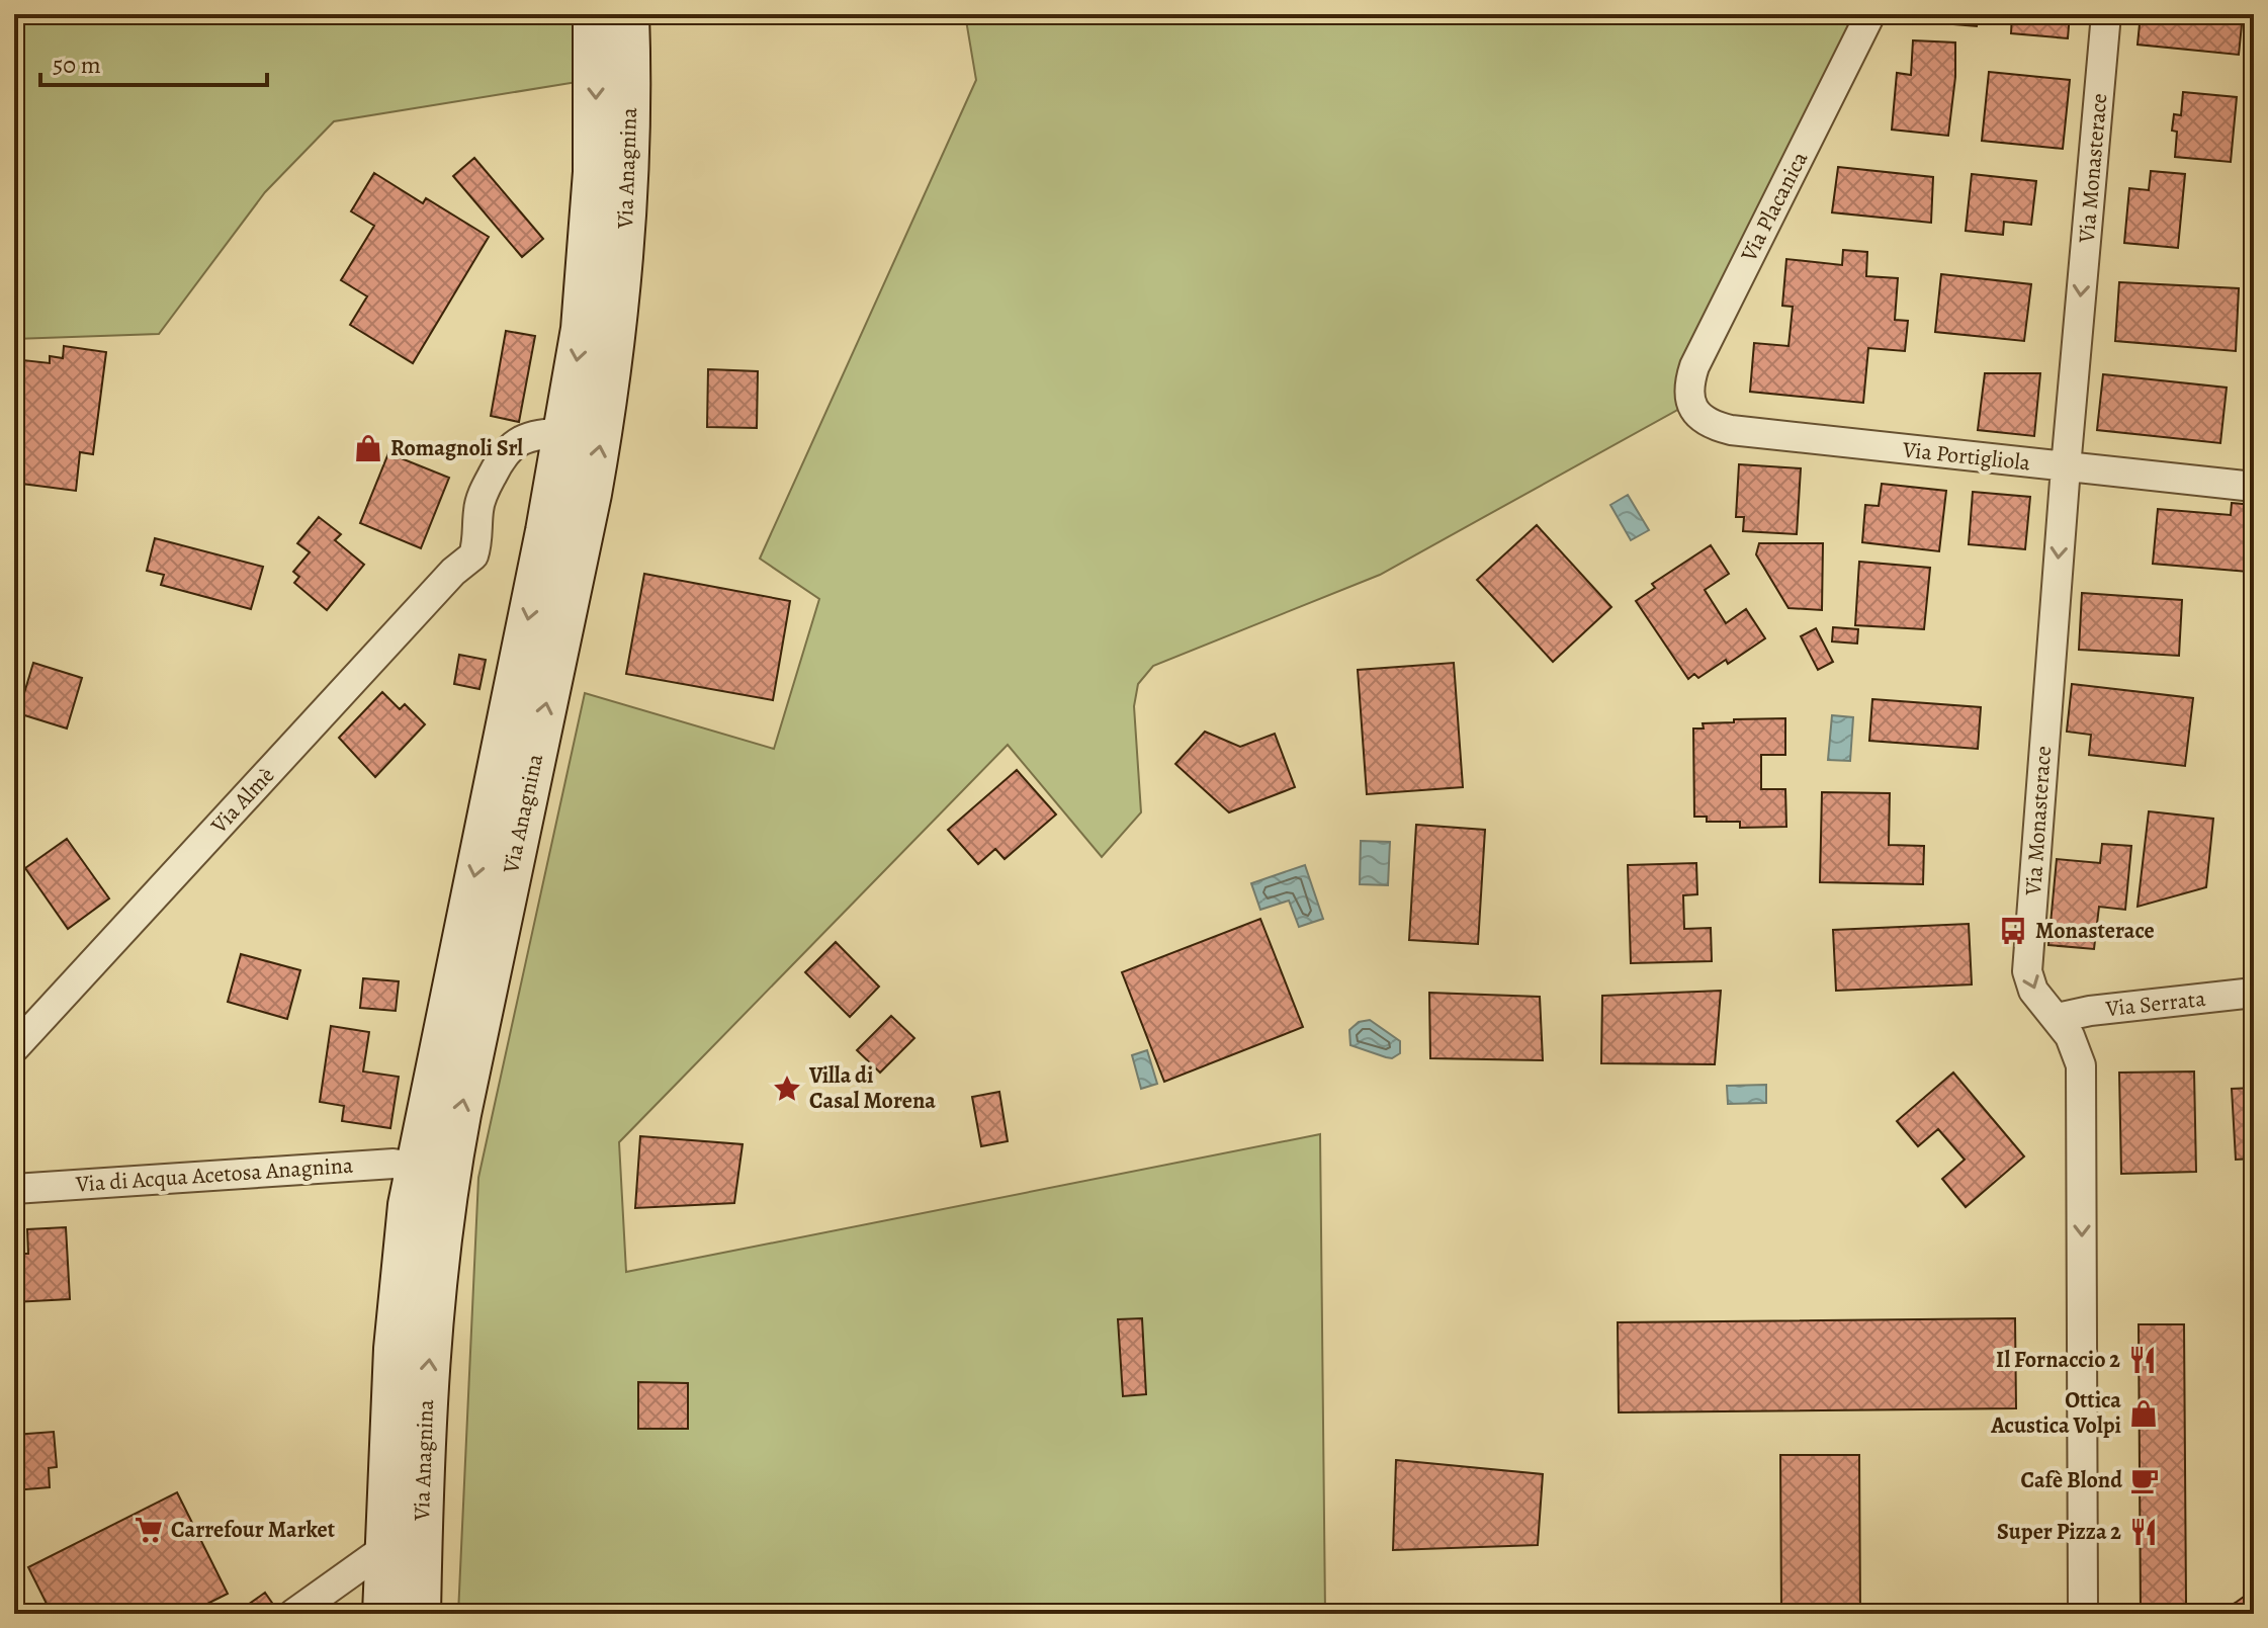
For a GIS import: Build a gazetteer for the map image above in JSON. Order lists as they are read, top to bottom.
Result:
{
  "streets": {
    "main road": ["Via Anagnina"],
    "street": [
      "Via Monasterace",
      "Via Placanica",
      "Via Portigliola",
      "Via Almè",
      "Via Serrata",
      "Via di Acqua Acetosa Anagnina"
    ]
  },
  "crossings": [
    ["Via Anagnina", "Via Almè"],
    ["Via Anagnina", "Via di Acqua Acetosa Anagnina"],
    ["Via Monasterace", "Via Portigliola"],
    ["Via Monasterace", "Via Serrata"],
    ["Via Placanica", "Via Portigliola"]
  ],
  "one_way": ["Via Monasterace"],
  "places": {
    "shop": ["Romagnoli Srl", "Ottica Acustica Volpi"],
    "bus stop": ["Monasterace"],
    "place": ["Villa di Casal Morena"],
    "restaurant": ["Il Fornaccio 2", "Super Pizza 2"],
    "cafe": ["Cafè Blond"],
    "supermarket": ["Carrefour Market"]
  },
  "scale_bar": "50 m"
}
